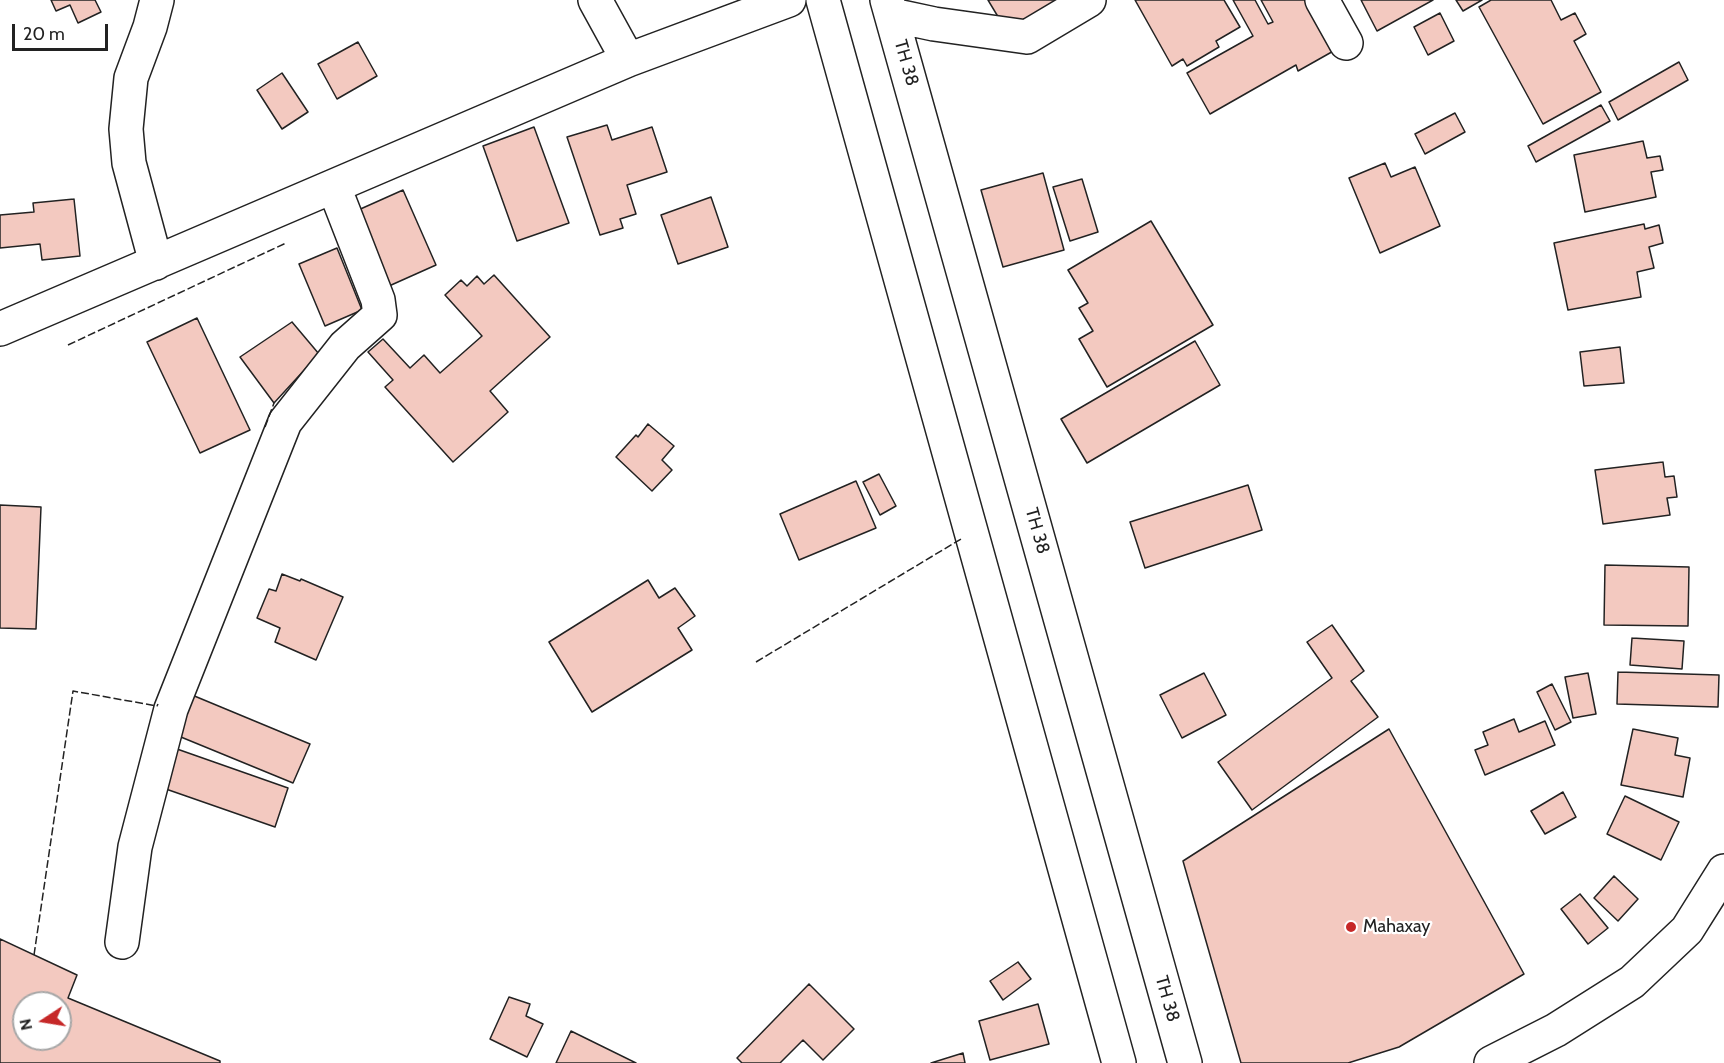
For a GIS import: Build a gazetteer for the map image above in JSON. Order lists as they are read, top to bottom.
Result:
{
  "streets": {
    "street": ["TH 38"]
  },
  "places": ["Mahaxay"],
  "scale_bar": "20 m",
  "north": "left"
}
